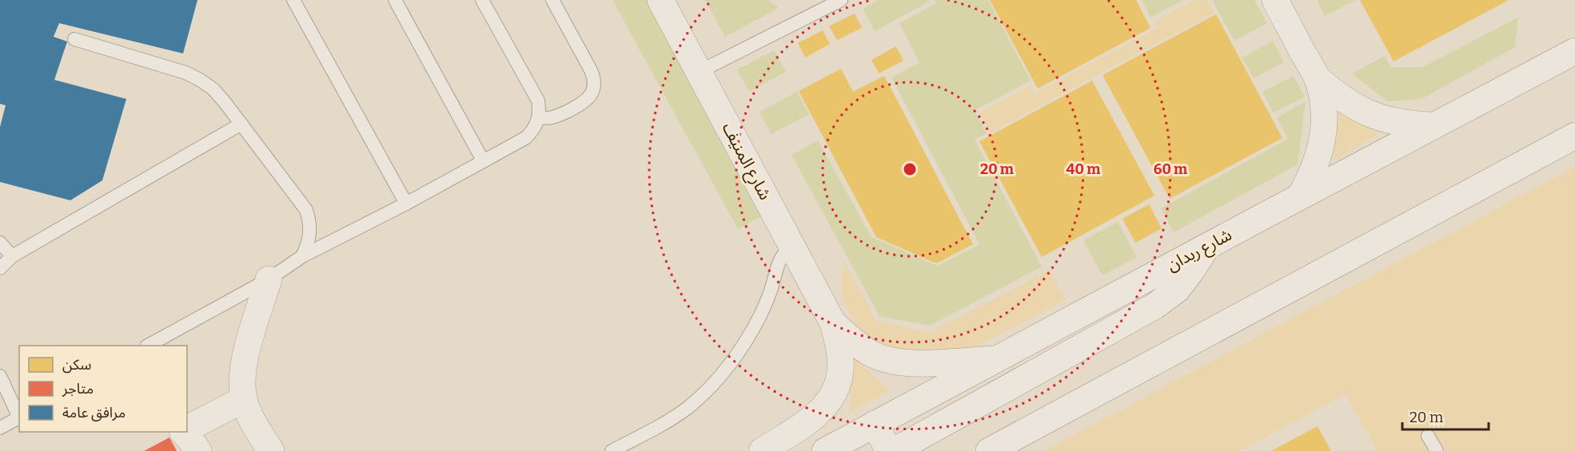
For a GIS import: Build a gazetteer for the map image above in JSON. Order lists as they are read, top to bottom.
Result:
{
  "streets": {
    "main road": ["شارع المنيف", "شارع ربدان"]
  },
  "crossings": [
    ["شارع المنيف", "شارع ربدان"]
  ],
  "legend": ["سكن", "متاجر", "مرافق عامة"],
  "scale_bar": "20 m",
  "rings": ["20 m", "40 m", "60 m"]
}
